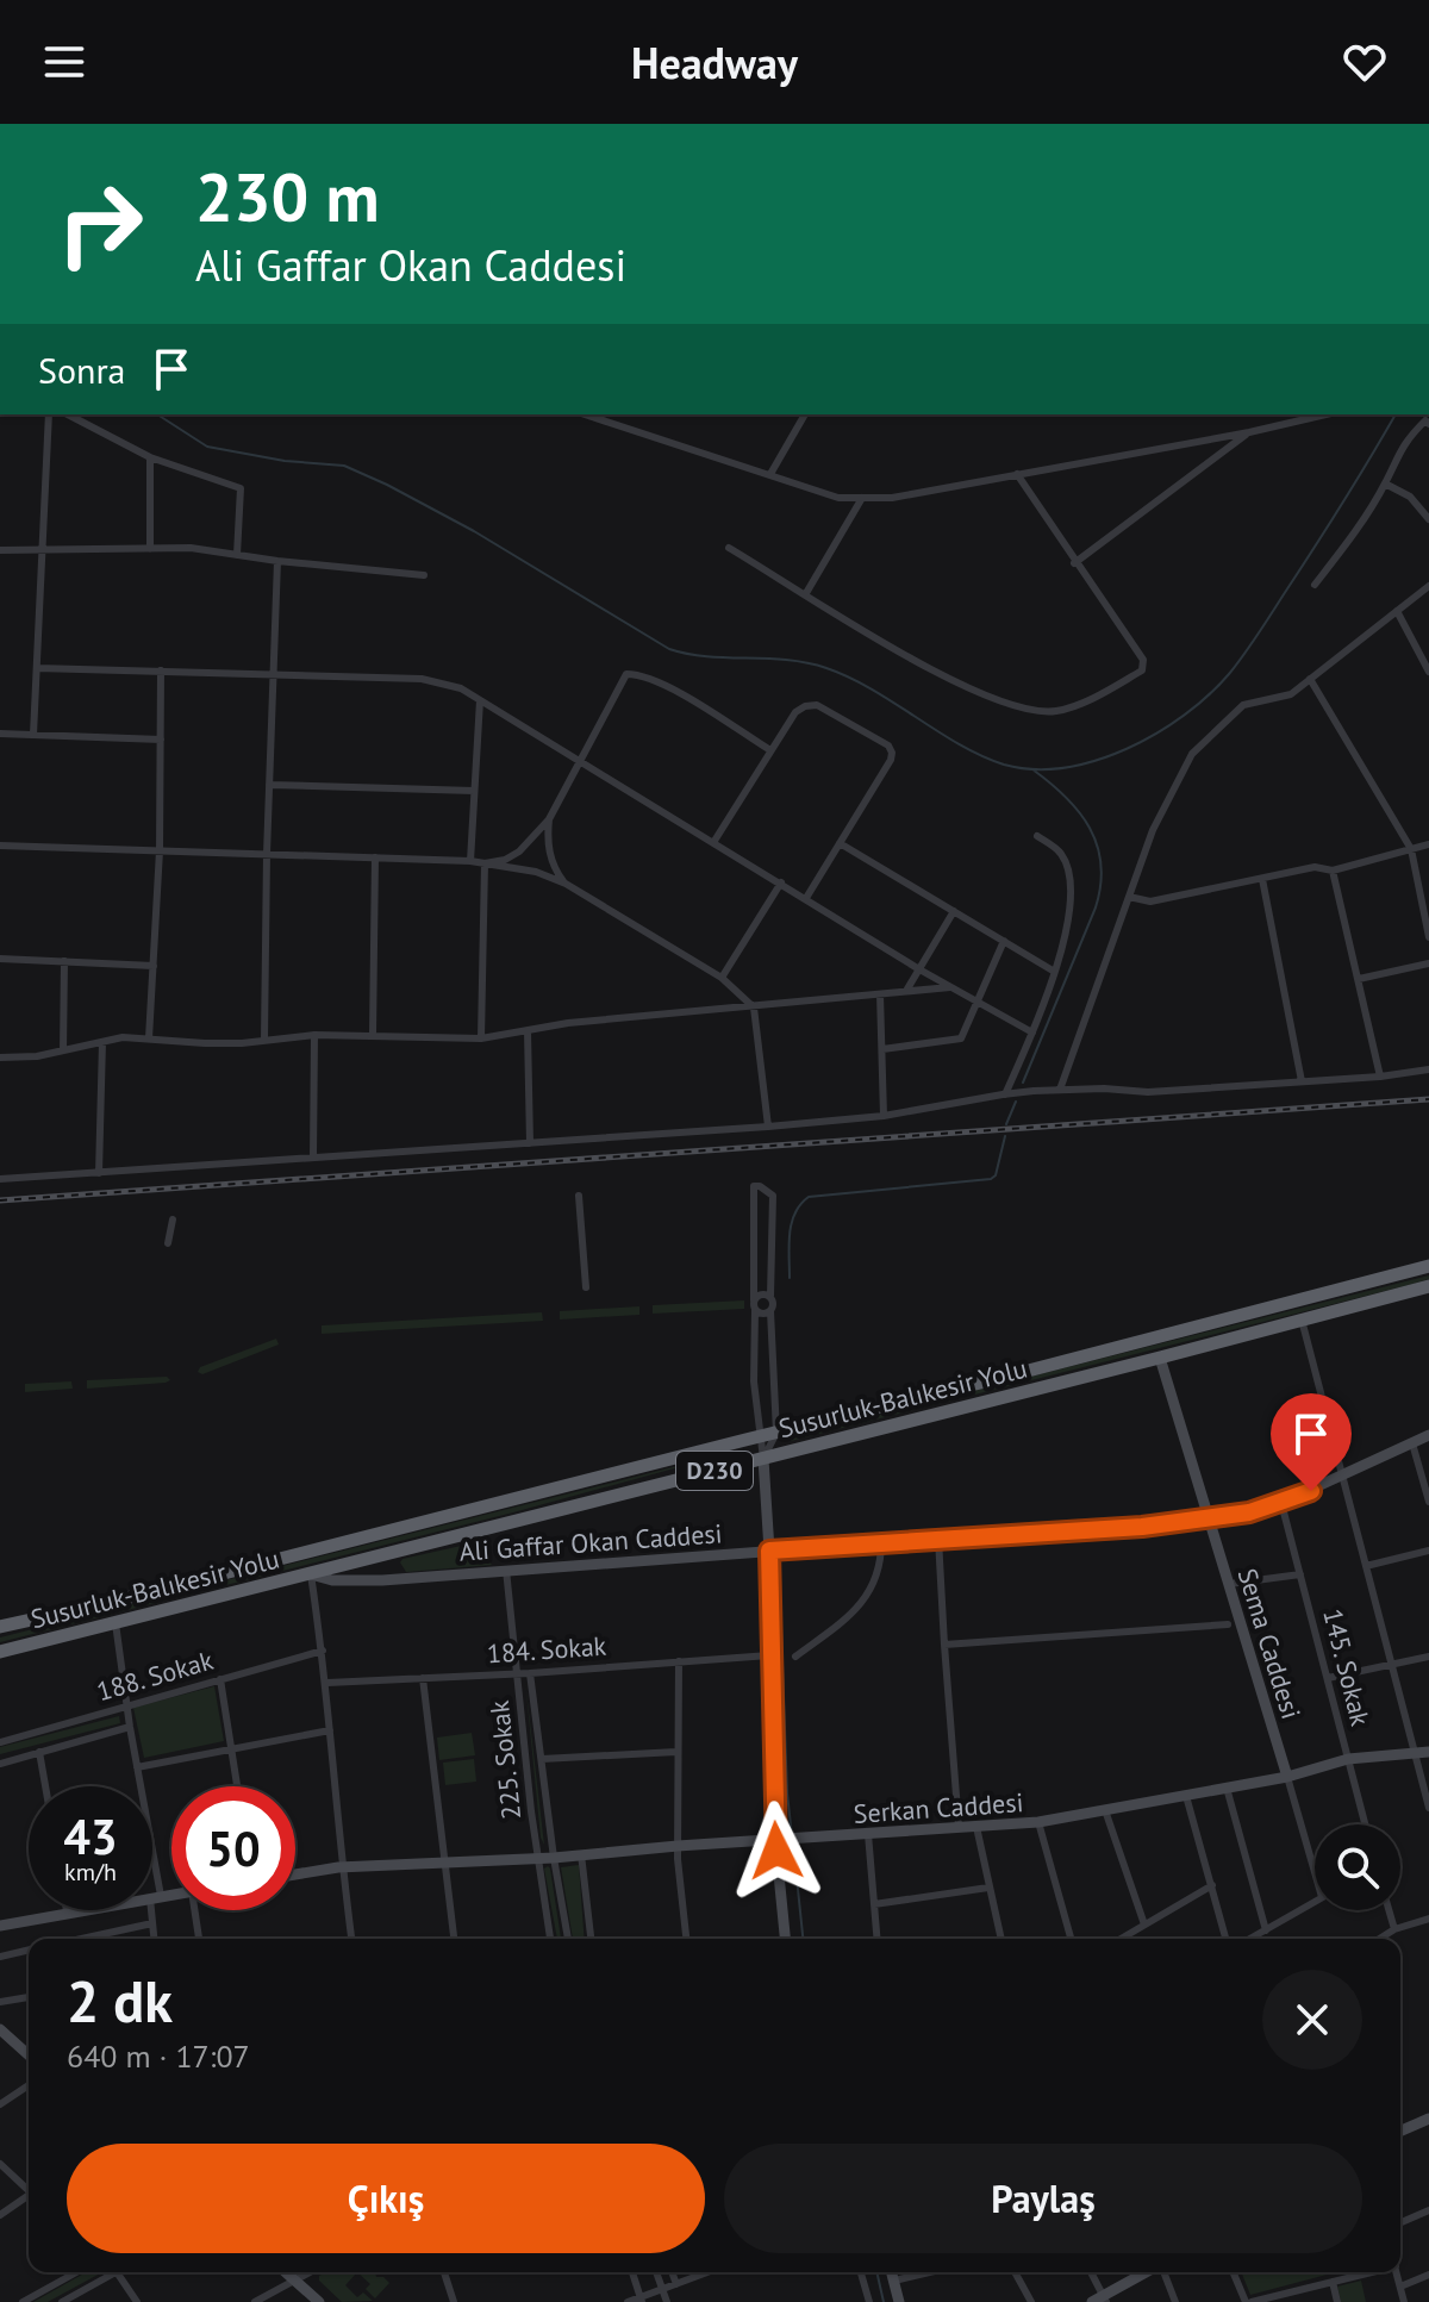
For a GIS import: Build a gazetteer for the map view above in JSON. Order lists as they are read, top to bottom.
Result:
{
  "streets": {
    "highway": ["Susurluk-Balıkesir Yolu", "D230"],
    "main road": ["Ali Gaffar Okan Caddesi", "Sema Caddesi", "Serkan Caddesi"],
    "street": [
      "184. Sokak",
      "145. Sokak",
      "188. Sokak",
      "225. Sokak"
    ]
  },
  "crossings": [
    ["Susurluk-Balıkesir Yolu", "Ali Gaffar Okan Caddesi"],
    ["Susurluk-Balıkesir Yolu", "Sema Caddesi"],
    ["Ali Gaffar Okan Caddesi", "Sema Caddesi"],
    ["Ali Gaffar Okan Caddesi", "145. Sokak"],
    ["Ali Gaffar Okan Caddesi", "225. Sokak"],
    ["Sema Caddesi", "Serkan Caddesi"],
    ["184. Sokak", "225. Sokak"],
    ["145. Sokak", "Serkan Caddesi"],
    ["225. Sokak", "Serkan Caddesi"]
  ],
  "page": {
    "header": "Headway",
    "turn": ["230 m", "Ali Gaffar Okan Caddesi"],
    "then": "Sonra",
    "speed": "43 km/h",
    "limit": "50",
    "heading": ["2 dk", "640 m · 17:07"],
    "buttons": ["Çıkış", "Paylaş"]
  }
}
